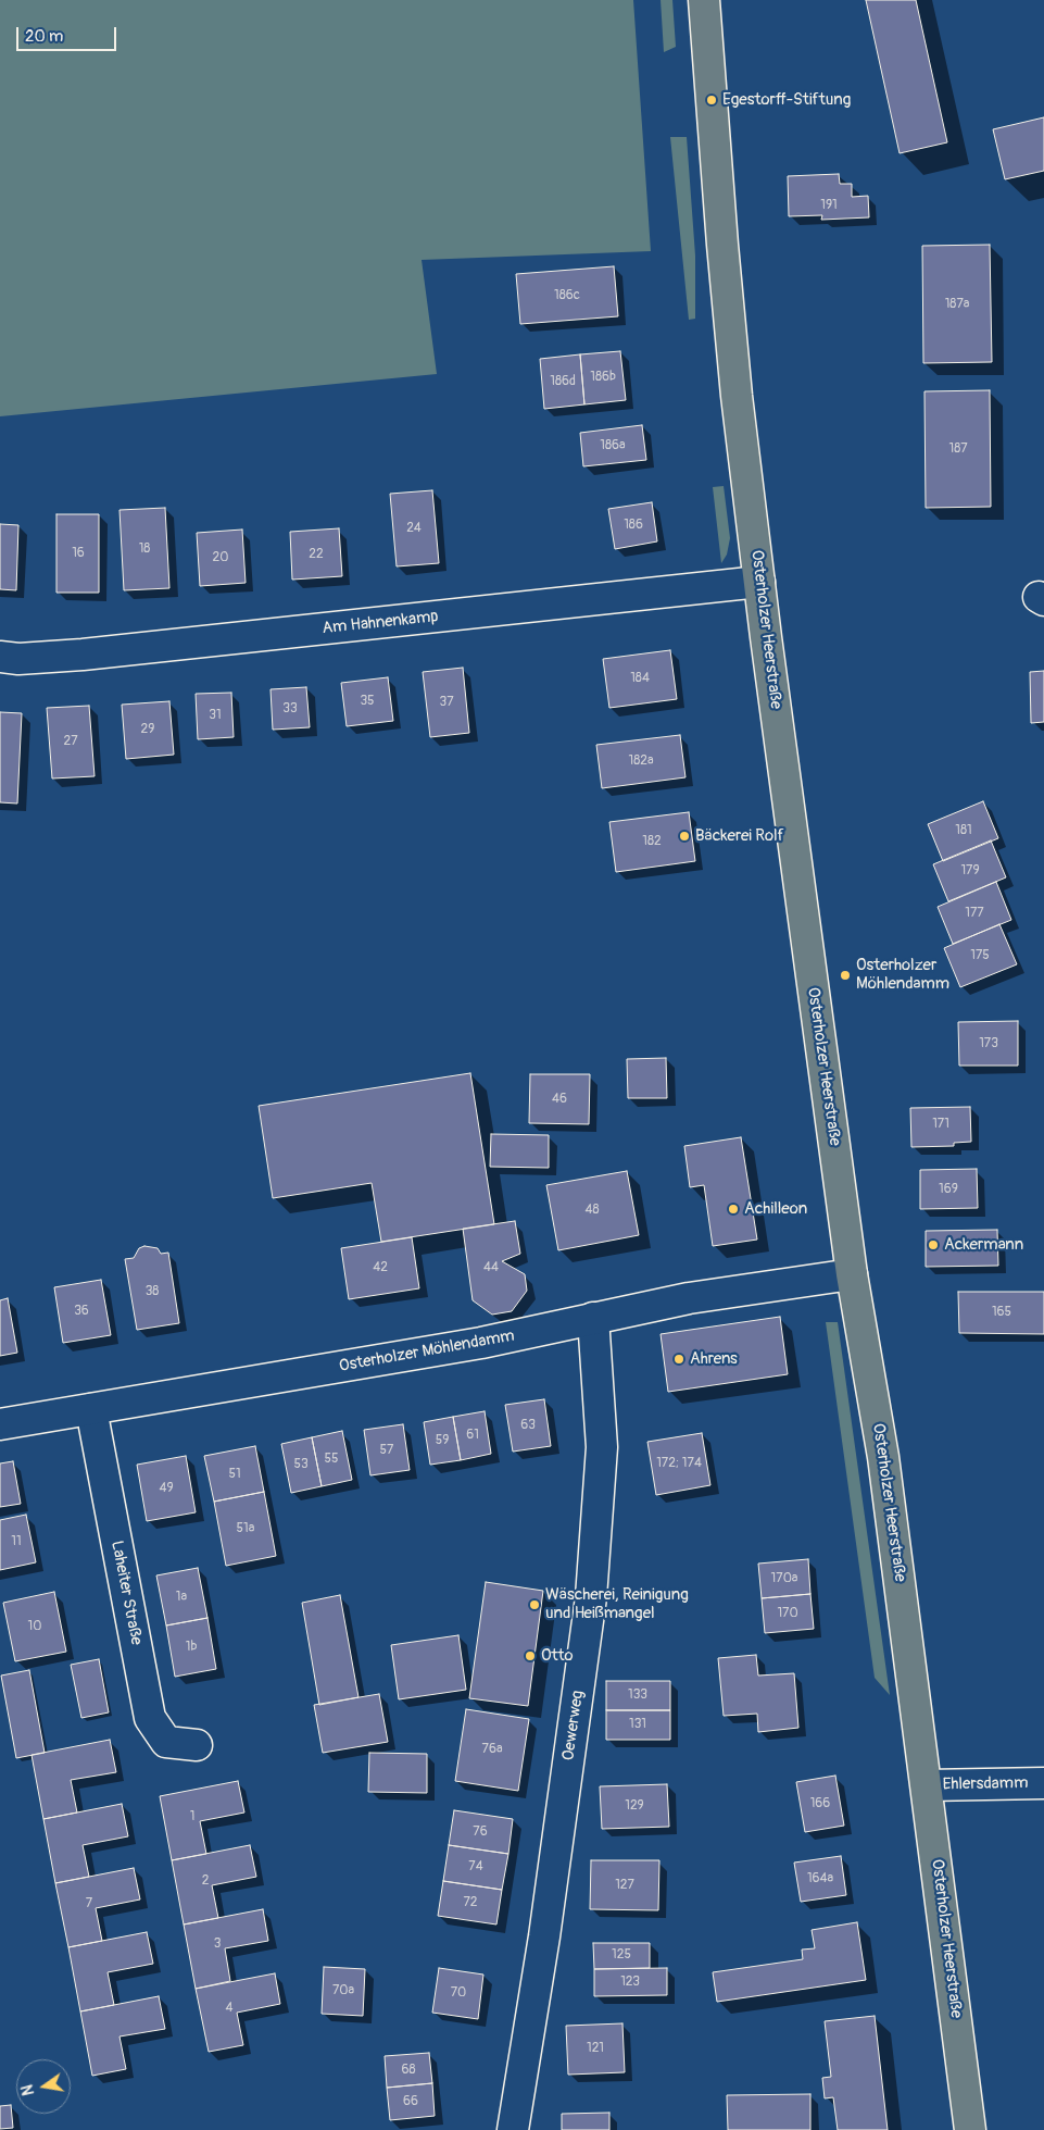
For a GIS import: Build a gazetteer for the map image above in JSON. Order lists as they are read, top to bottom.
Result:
{
  "streets": {
    "main road": ["Osterholzer Heerstraße"],
    "street": [
      "Am Hahnenkamp",
      "Osterholzer Möhlendamm",
      "Laheiter Straße",
      "Oewerweg",
      "Ehlersdamm"
    ]
  },
  "crossings": [
    ["Am Hahnenkamp", "Osterholzer Heerstraße"],
    ["Osterholzer Heerstraße", "Osterholzer Möhlendamm"],
    ["Osterholzer Heerstraße", "Ehlersdamm"],
    ["Osterholzer Möhlendamm", "Laheiter Straße"],
    ["Osterholzer Möhlendamm", "Oewerweg"]
  ],
  "places": [
    "Egestorff-Stiftung",
    "Bäckerei Rolf",
    "Osterholzer Möhlendamm",
    "Achilleon",
    "Ackermann",
    "Ahrens",
    "Wäscherei, Reinigung und Heißmangel",
    "Otto"
  ],
  "house_numbers": [
    "191",
    "186c",
    "187a",
    "186b",
    "186d",
    "186a",
    "187",
    "186",
    "24",
    "18",
    "16",
    "22",
    "20",
    "184",
    "35",
    "37",
    "33",
    "31",
    "29",
    "27",
    "182a",
    "181",
    "182",
    "179",
    "177",
    "175",
    "173",
    "46",
    "171",
    "169",
    "48",
    "42",
    "44",
    "38",
    "36",
    "165",
    "63",
    "61",
    "59",
    "57",
    "55",
    "172; 174",
    "53",
    "51",
    "49",
    "51a",
    "11",
    "170a",
    "1a",
    "170",
    "10",
    "1b",
    "133",
    "131",
    "76a",
    "166",
    "129",
    "1",
    "76",
    "74",
    "164a",
    "2",
    "127",
    "72",
    "7",
    "3",
    "125",
    "123",
    "70a",
    "70",
    "4",
    "121",
    "68",
    "66"
  ],
  "scale_bar": "20 m",
  "north": "left"
}
